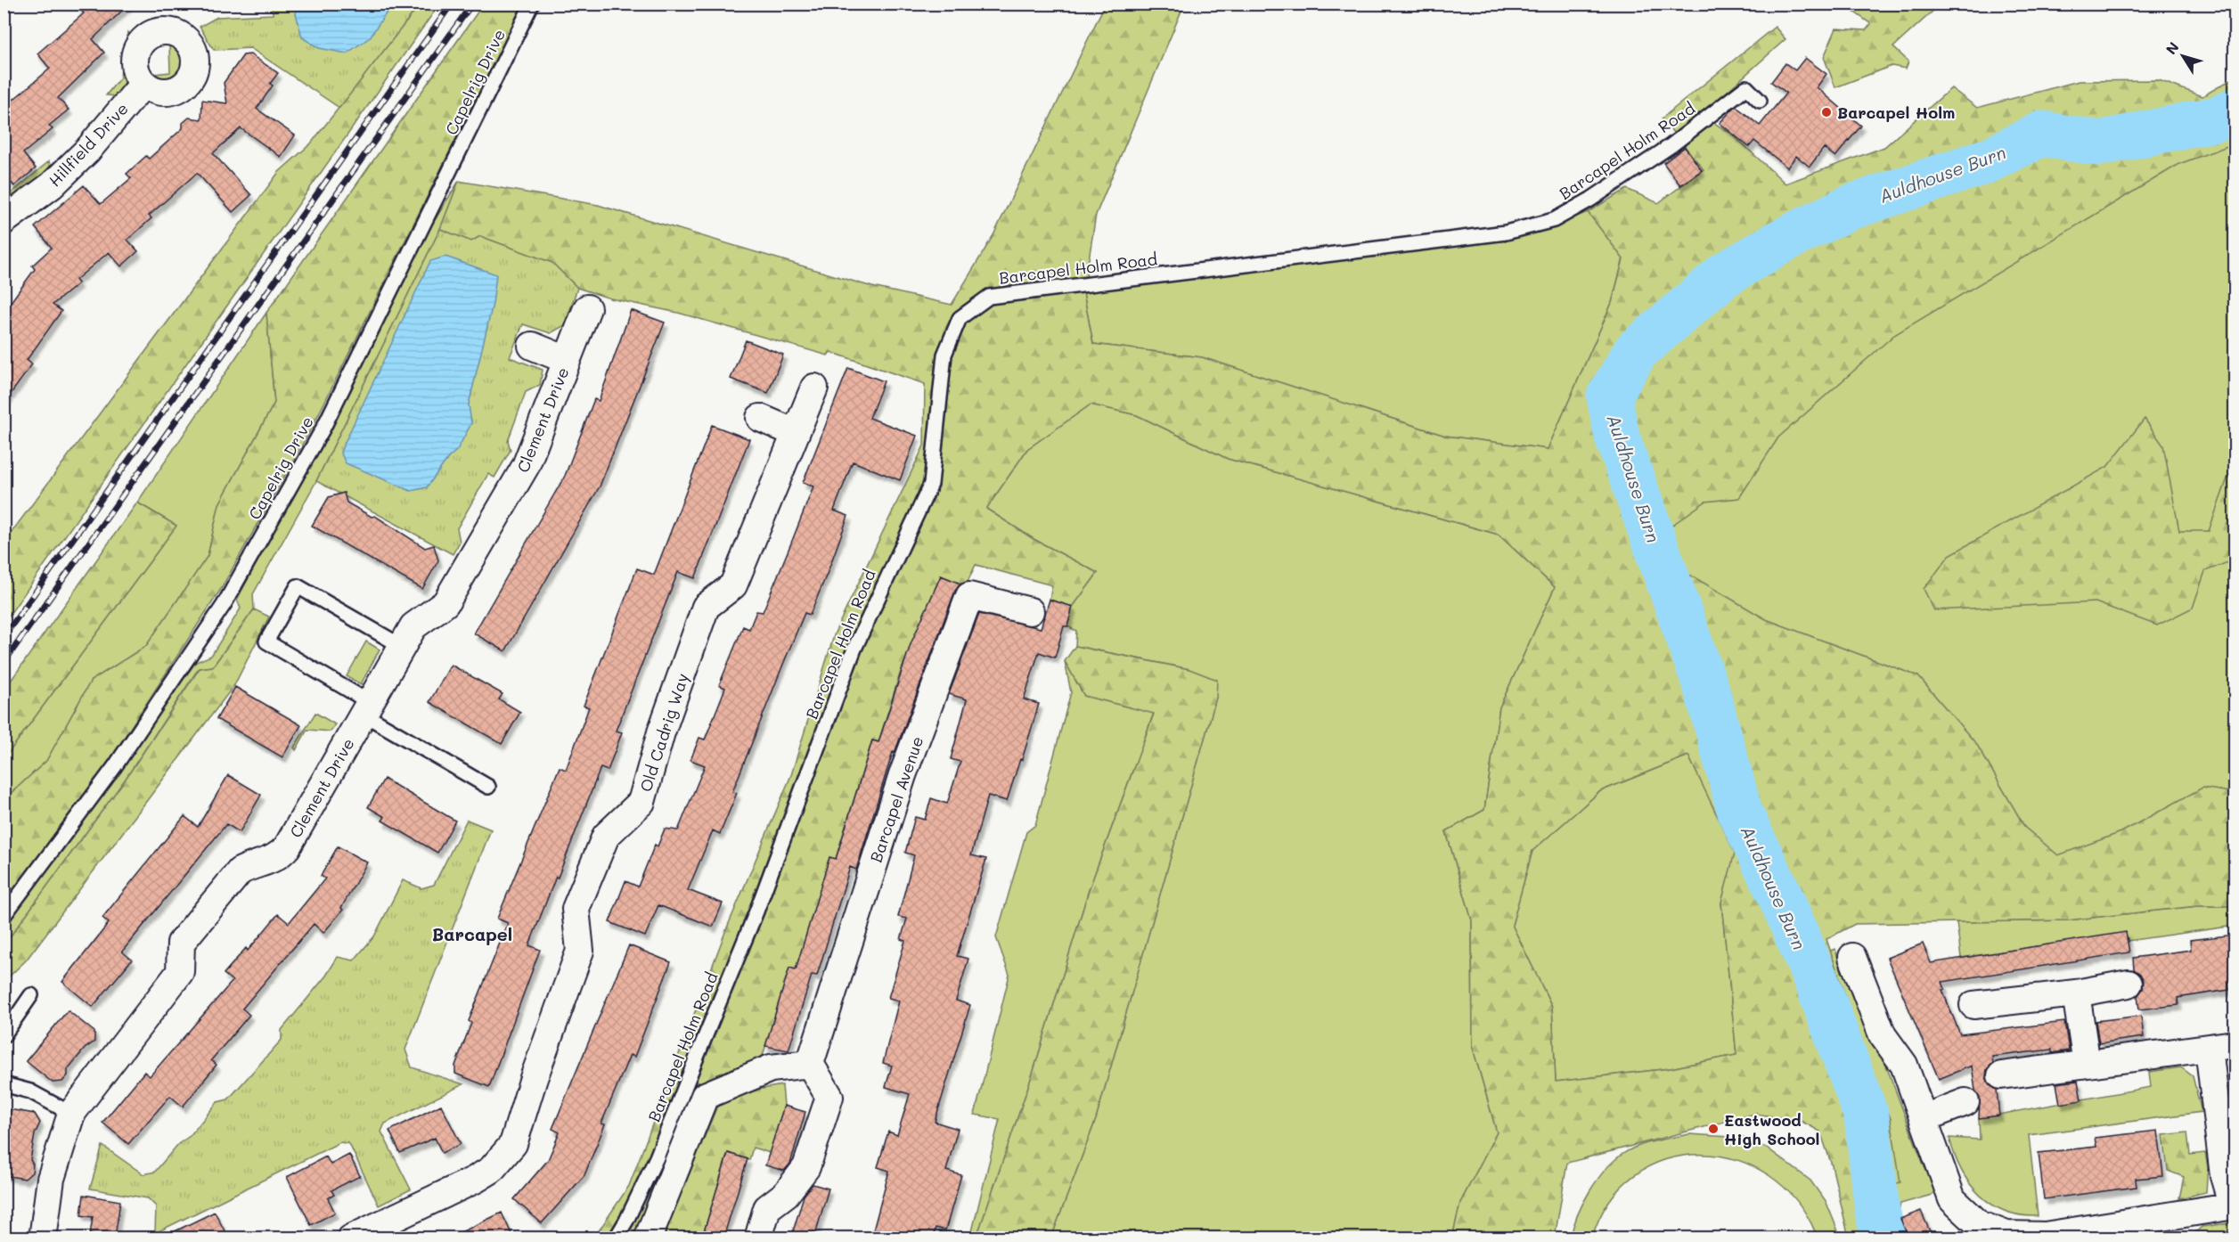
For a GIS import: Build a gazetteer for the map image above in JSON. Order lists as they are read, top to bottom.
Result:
{
  "streets": {
    "street": [
      "Hillfield Drive",
      "Clement Drive",
      "Old Cadrig Way",
      "Barcapel Avenue"
    ],
    "lane": ["Capelrig Drive", "Barcapel Holm Road"]
  },
  "districts": ["Barcapel"],
  "water": ["Auldhouse Burn"],
  "places": ["Barcapel Holm", "Eastwood High School"],
  "north": "top left"
}
